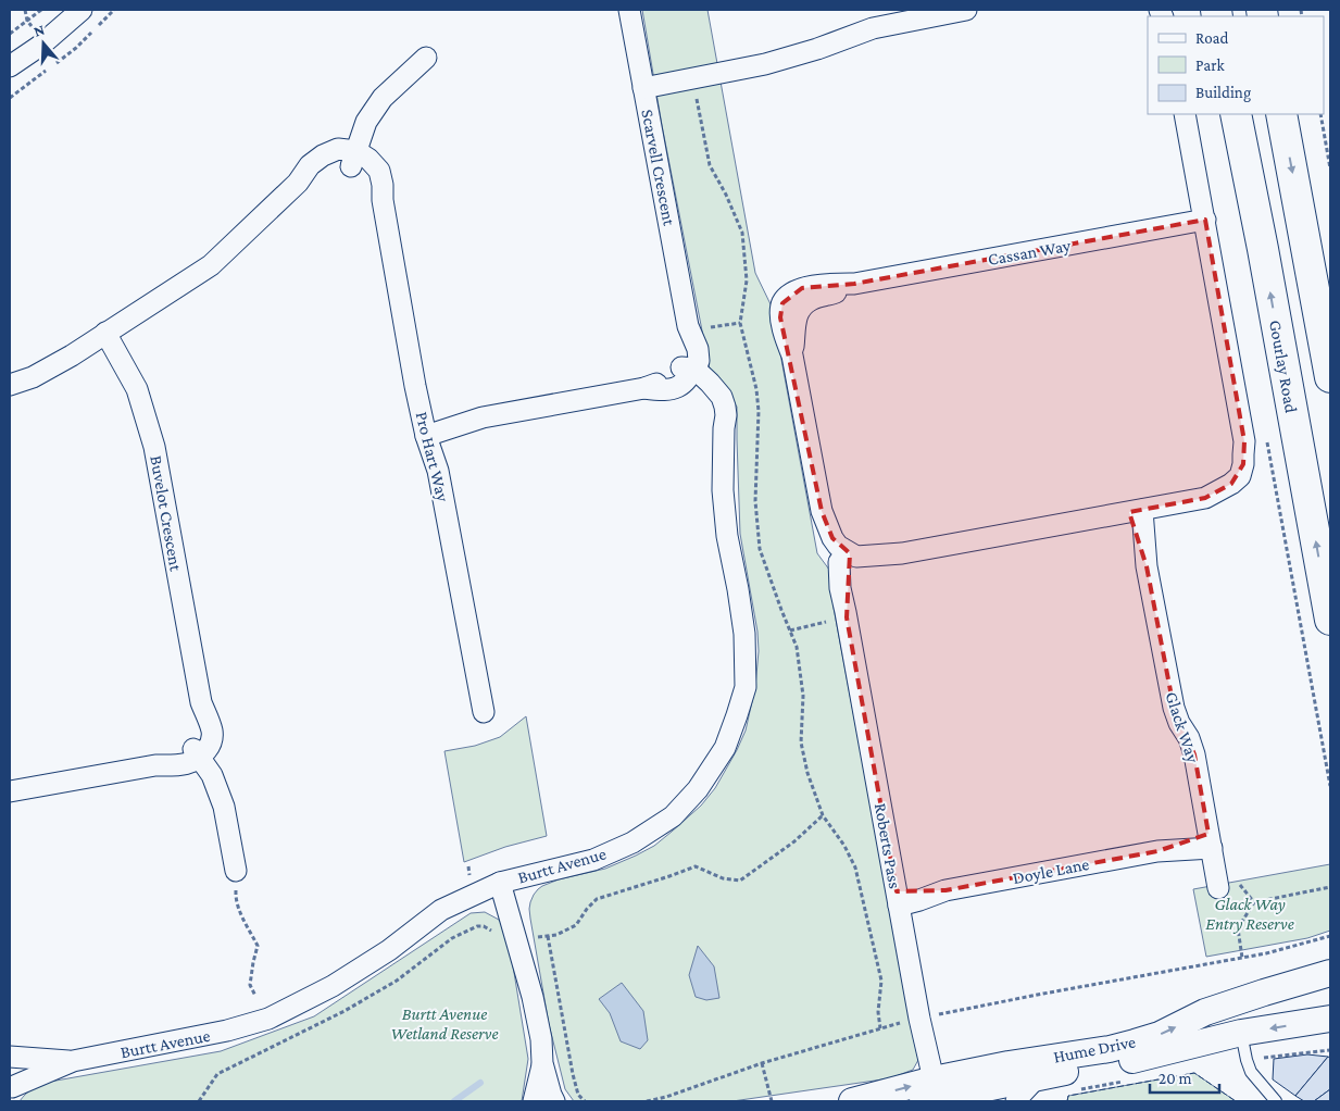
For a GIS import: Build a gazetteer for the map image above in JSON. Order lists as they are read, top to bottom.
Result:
{
  "streets": {
    "main road": ["Gourlay Road"],
    "street": [
      "Scarvell Crescent",
      "Cassan Way",
      "Pro Hart Way",
      "Buvelot Crescent",
      "Glack Way",
      "Roberts Pass",
      "Burtt Avenue",
      "Doyle Lane",
      "Hume Drive"
    ]
  },
  "crossings": [
    ["Scarvell Crescent", "Burtt Avenue"],
    ["Cassan Way", "Roberts Pass"],
    ["Glack Way", "Doyle Lane"],
    ["Roberts Pass", "Doyle Lane"],
    ["Roberts Pass", "Hume Drive"]
  ],
  "parks": ["Glack Way Entry Reserve", "Burtt Avenue Wetland Reserve"],
  "legend": ["Road", "Park", "Building"],
  "scale_bar": "20 m",
  "north": "top"
}
